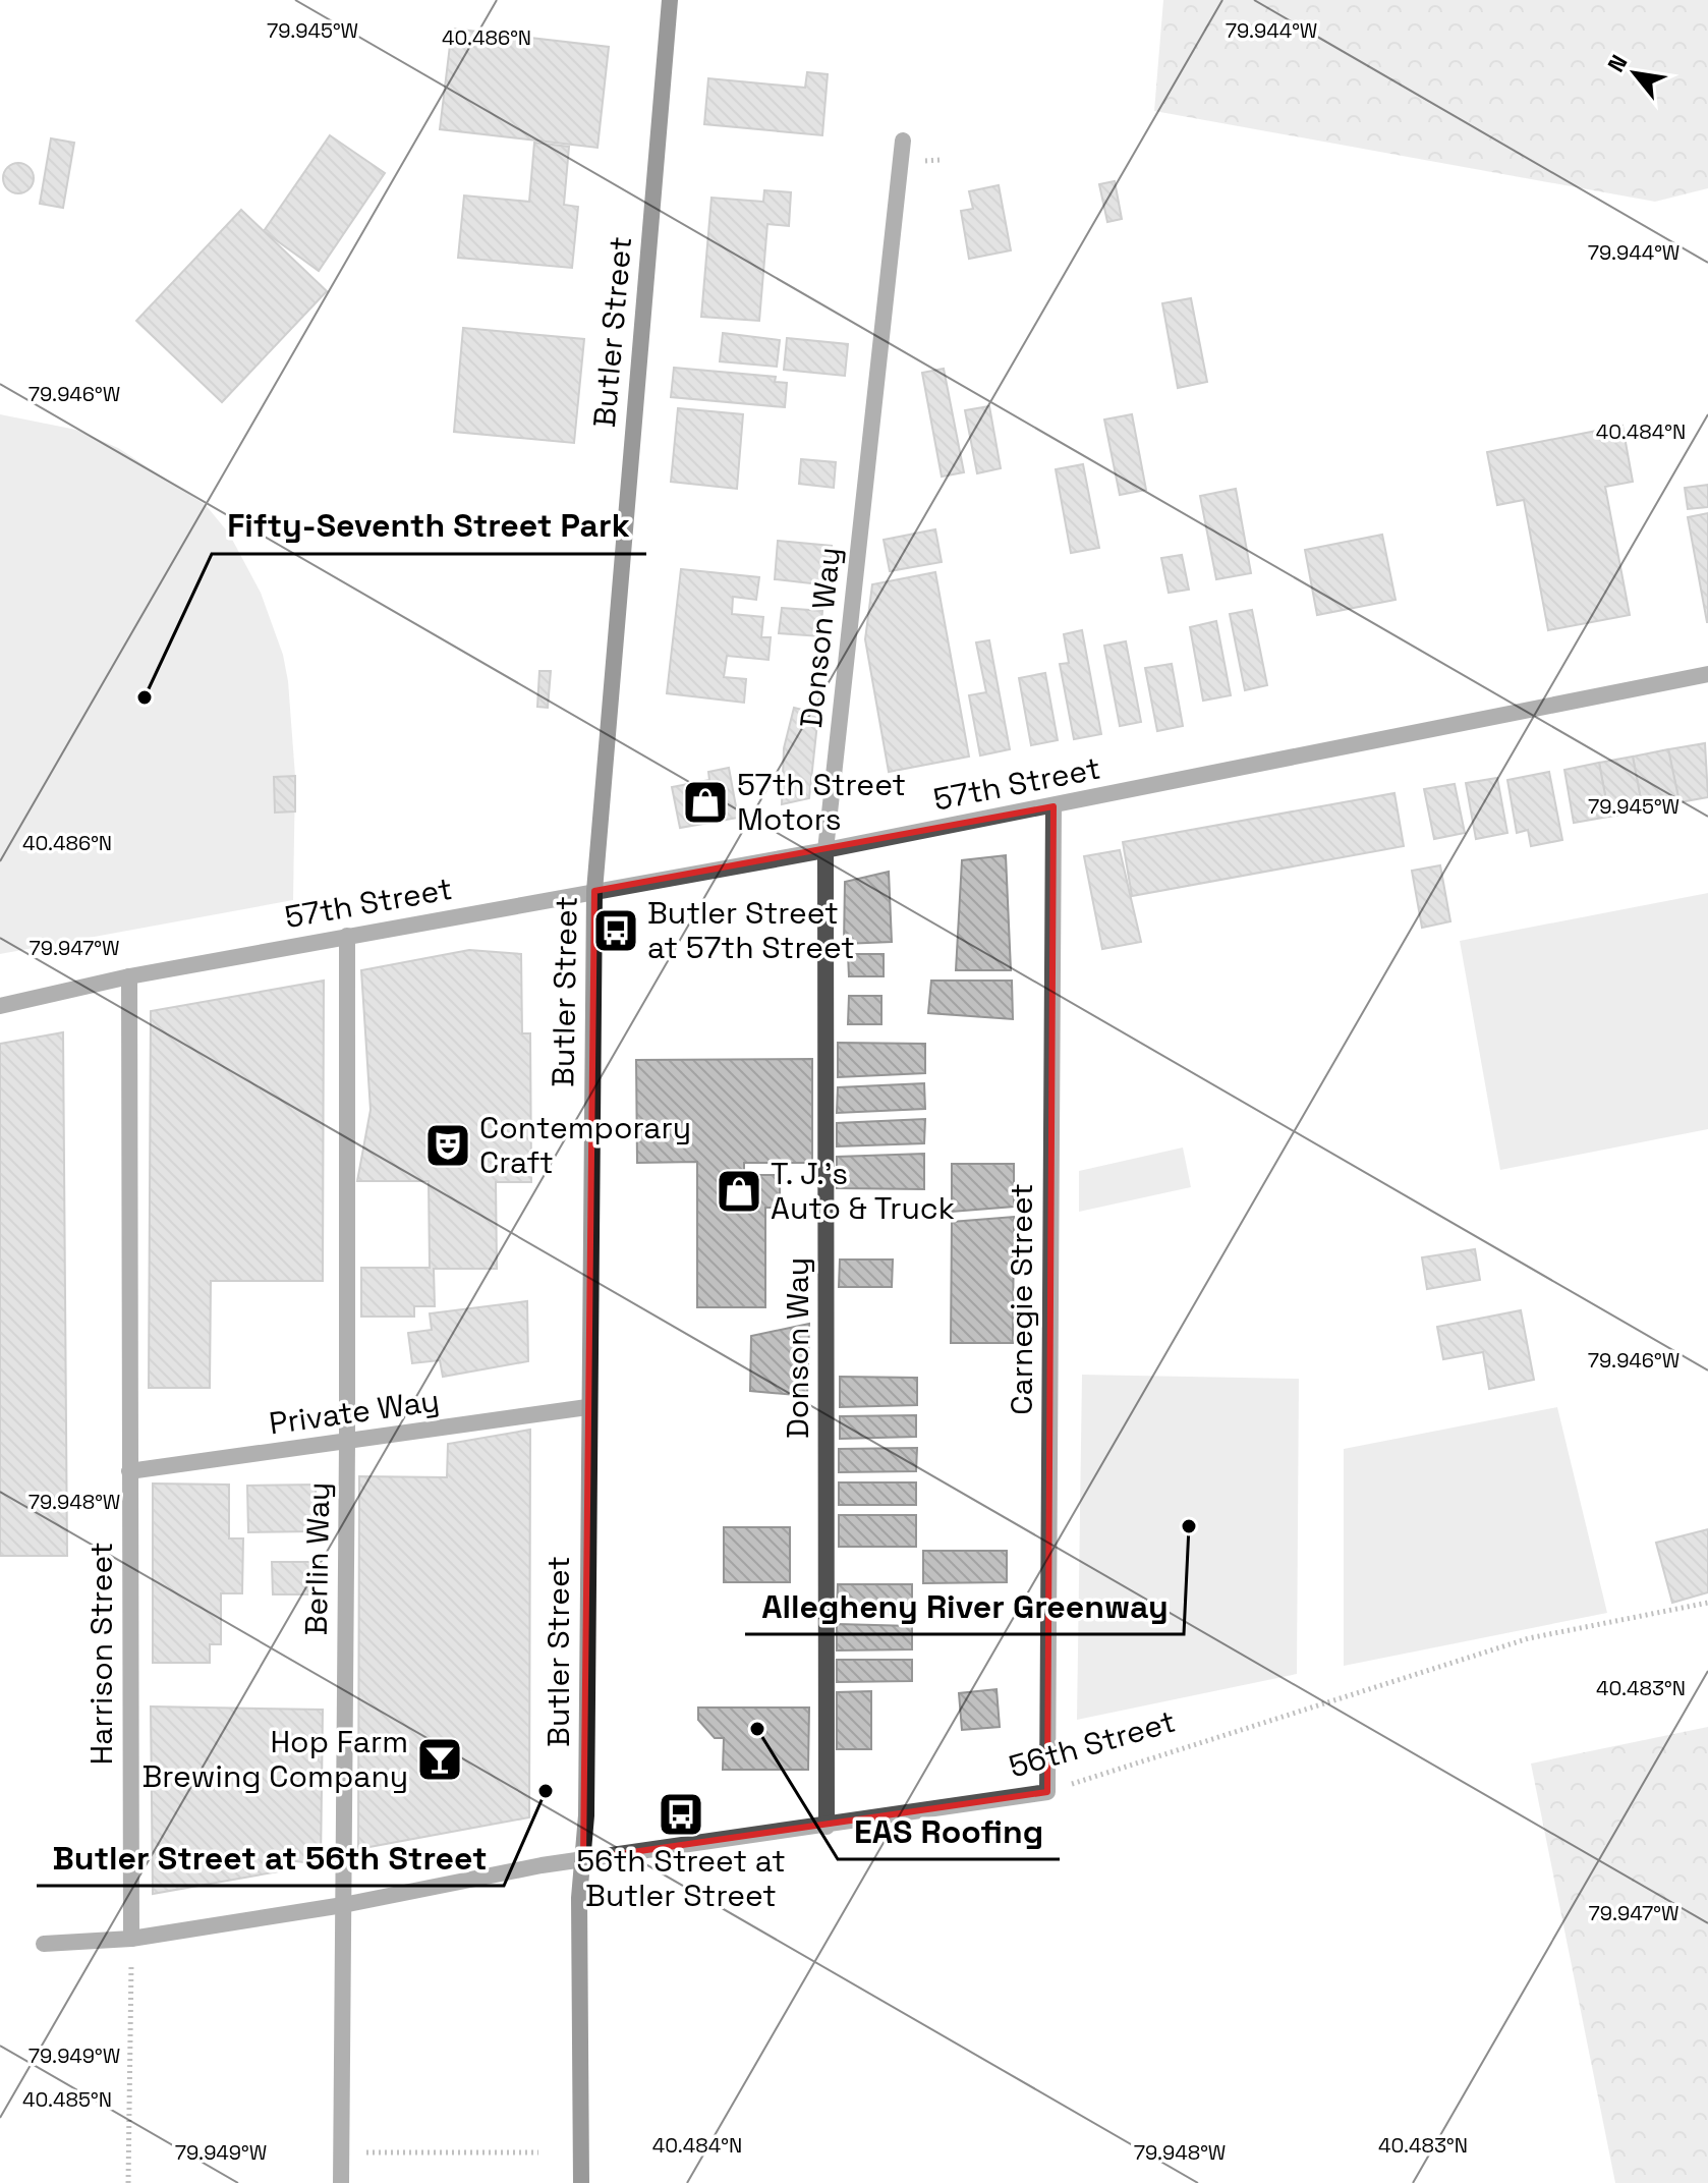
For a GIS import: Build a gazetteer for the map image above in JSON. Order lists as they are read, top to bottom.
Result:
{
  "streets": {
    "main road": ["Butler Street"],
    "street": [
      "Donson Way",
      "57th Street",
      "Carnegie Street",
      "Private Way",
      "Berlin Way",
      "Harrison Street",
      "56th Street"
    ]
  },
  "crossings": [
    ["Butler Street", "57th Street"],
    ["Butler Street", "Private Way"],
    ["Butler Street", "56th Street"],
    ["Donson Way", "57th Street"],
    ["Donson Way", "56th Street"],
    ["57th Street", "Carnegie Street"],
    ["57th Street", "Berlin Way"],
    ["57th Street", "Harrison Street"],
    ["Carnegie Street", "56th Street"],
    ["Private Way", "Berlin Way"],
    ["Private Way", "Harrison Street"],
    ["Berlin Way", "56th Street"],
    ["Harrison Street", "56th Street"]
  ],
  "places": {
    "other": [
      "Fifty-Seventh Street Park",
      "Allegheny River Greenway",
      "EAS Roofing",
      "Butler Street at 56th Street"
    ],
    "shop": ["57th Street Motors", "T. J.'s Auto & Truck"],
    "bus stop": ["Butler Street at 57th Street", "56th Street at Butler Street"],
    "theatre": ["Contemporary Craft"],
    "bar": ["Hop Farm Brewing Company"]
  },
  "north": "top left",
  "coordinates": [
    "79.945°W",
    "79.944°W",
    "40.486°N",
    "79.946°W",
    "40.484°N",
    "79.947°W",
    "79.948°W",
    "40.483°N",
    "79.949°W",
    "40.485°N"
  ]
}
